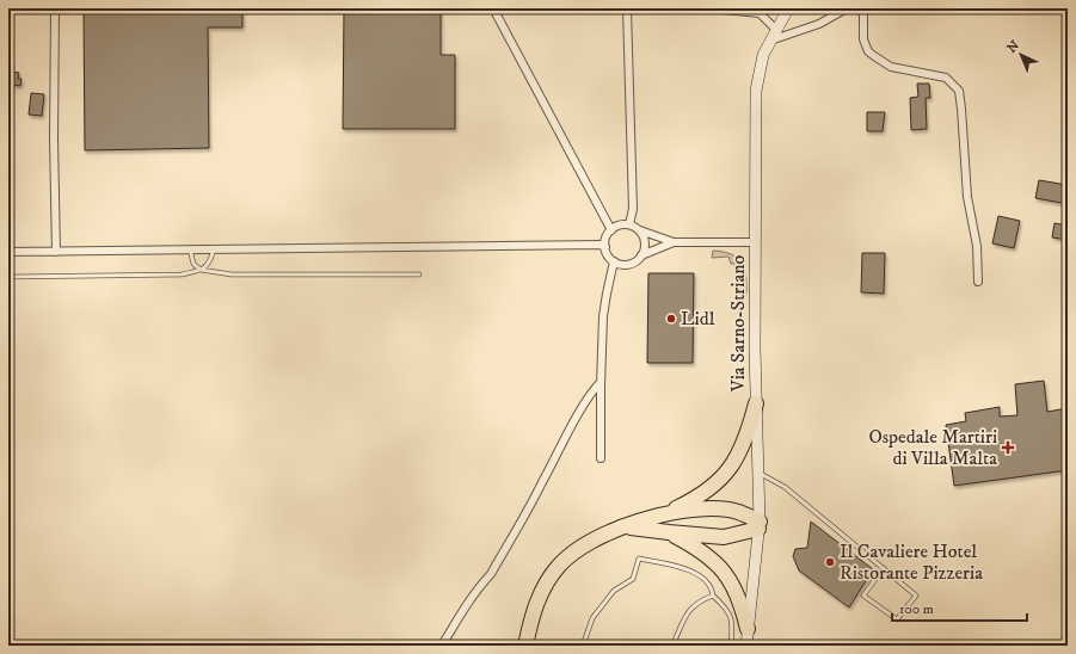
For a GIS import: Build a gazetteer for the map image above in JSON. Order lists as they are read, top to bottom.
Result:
{
  "streets": {
    "main road": ["Via Sarno-Striano"]
  },
  "places": {
    "other": ["Lidl", "Il Cavaliere Hotel Ristorante Pizzeria"],
    "health": ["Ospedale Martiri di Villa Malta"]
  },
  "scale_bar": "100 m",
  "north": "top left"
}
